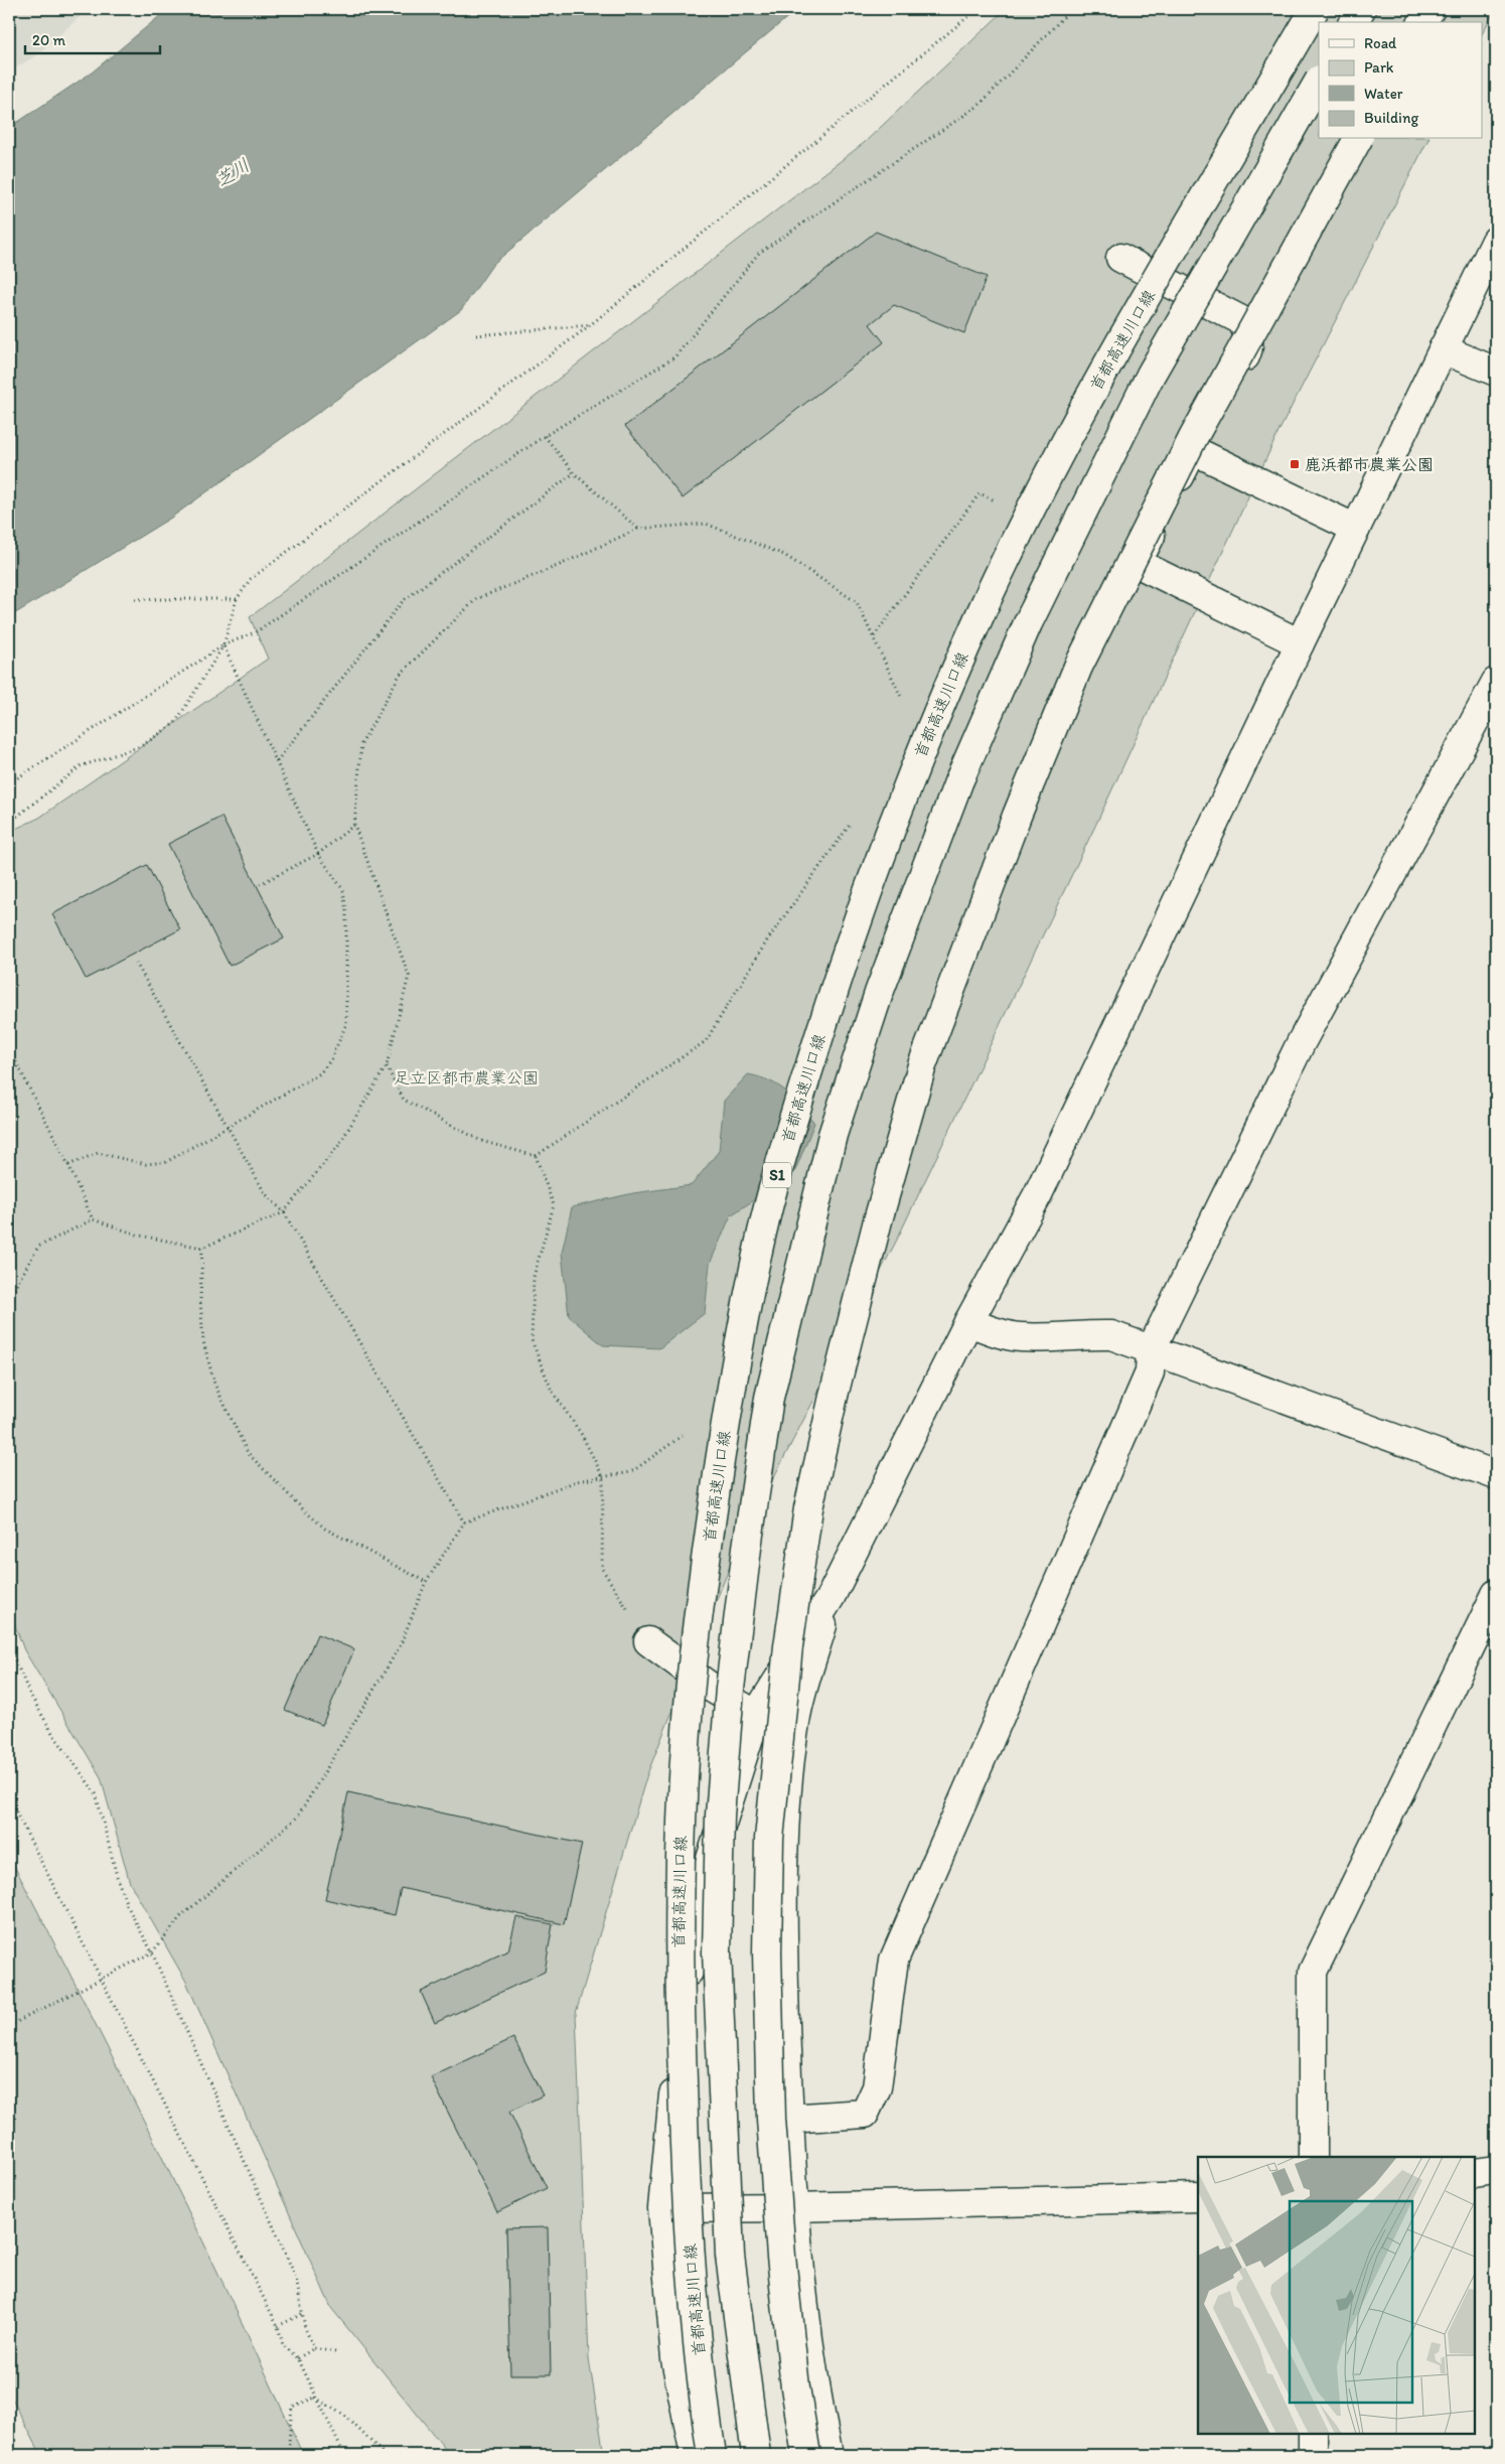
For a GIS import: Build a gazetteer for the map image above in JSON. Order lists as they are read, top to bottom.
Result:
{
  "streets": {
    "main road": ["首都高速川口線", "S1"]
  },
  "water": ["芝川"],
  "parks": ["足立区都市農業公園"],
  "places": {
    "transit": ["鹿浜都市農業公園"]
  },
  "legend": [
    "Road",
    "Park",
    "Water",
    "Building"
  ],
  "scale_bar": "20 m"
}
